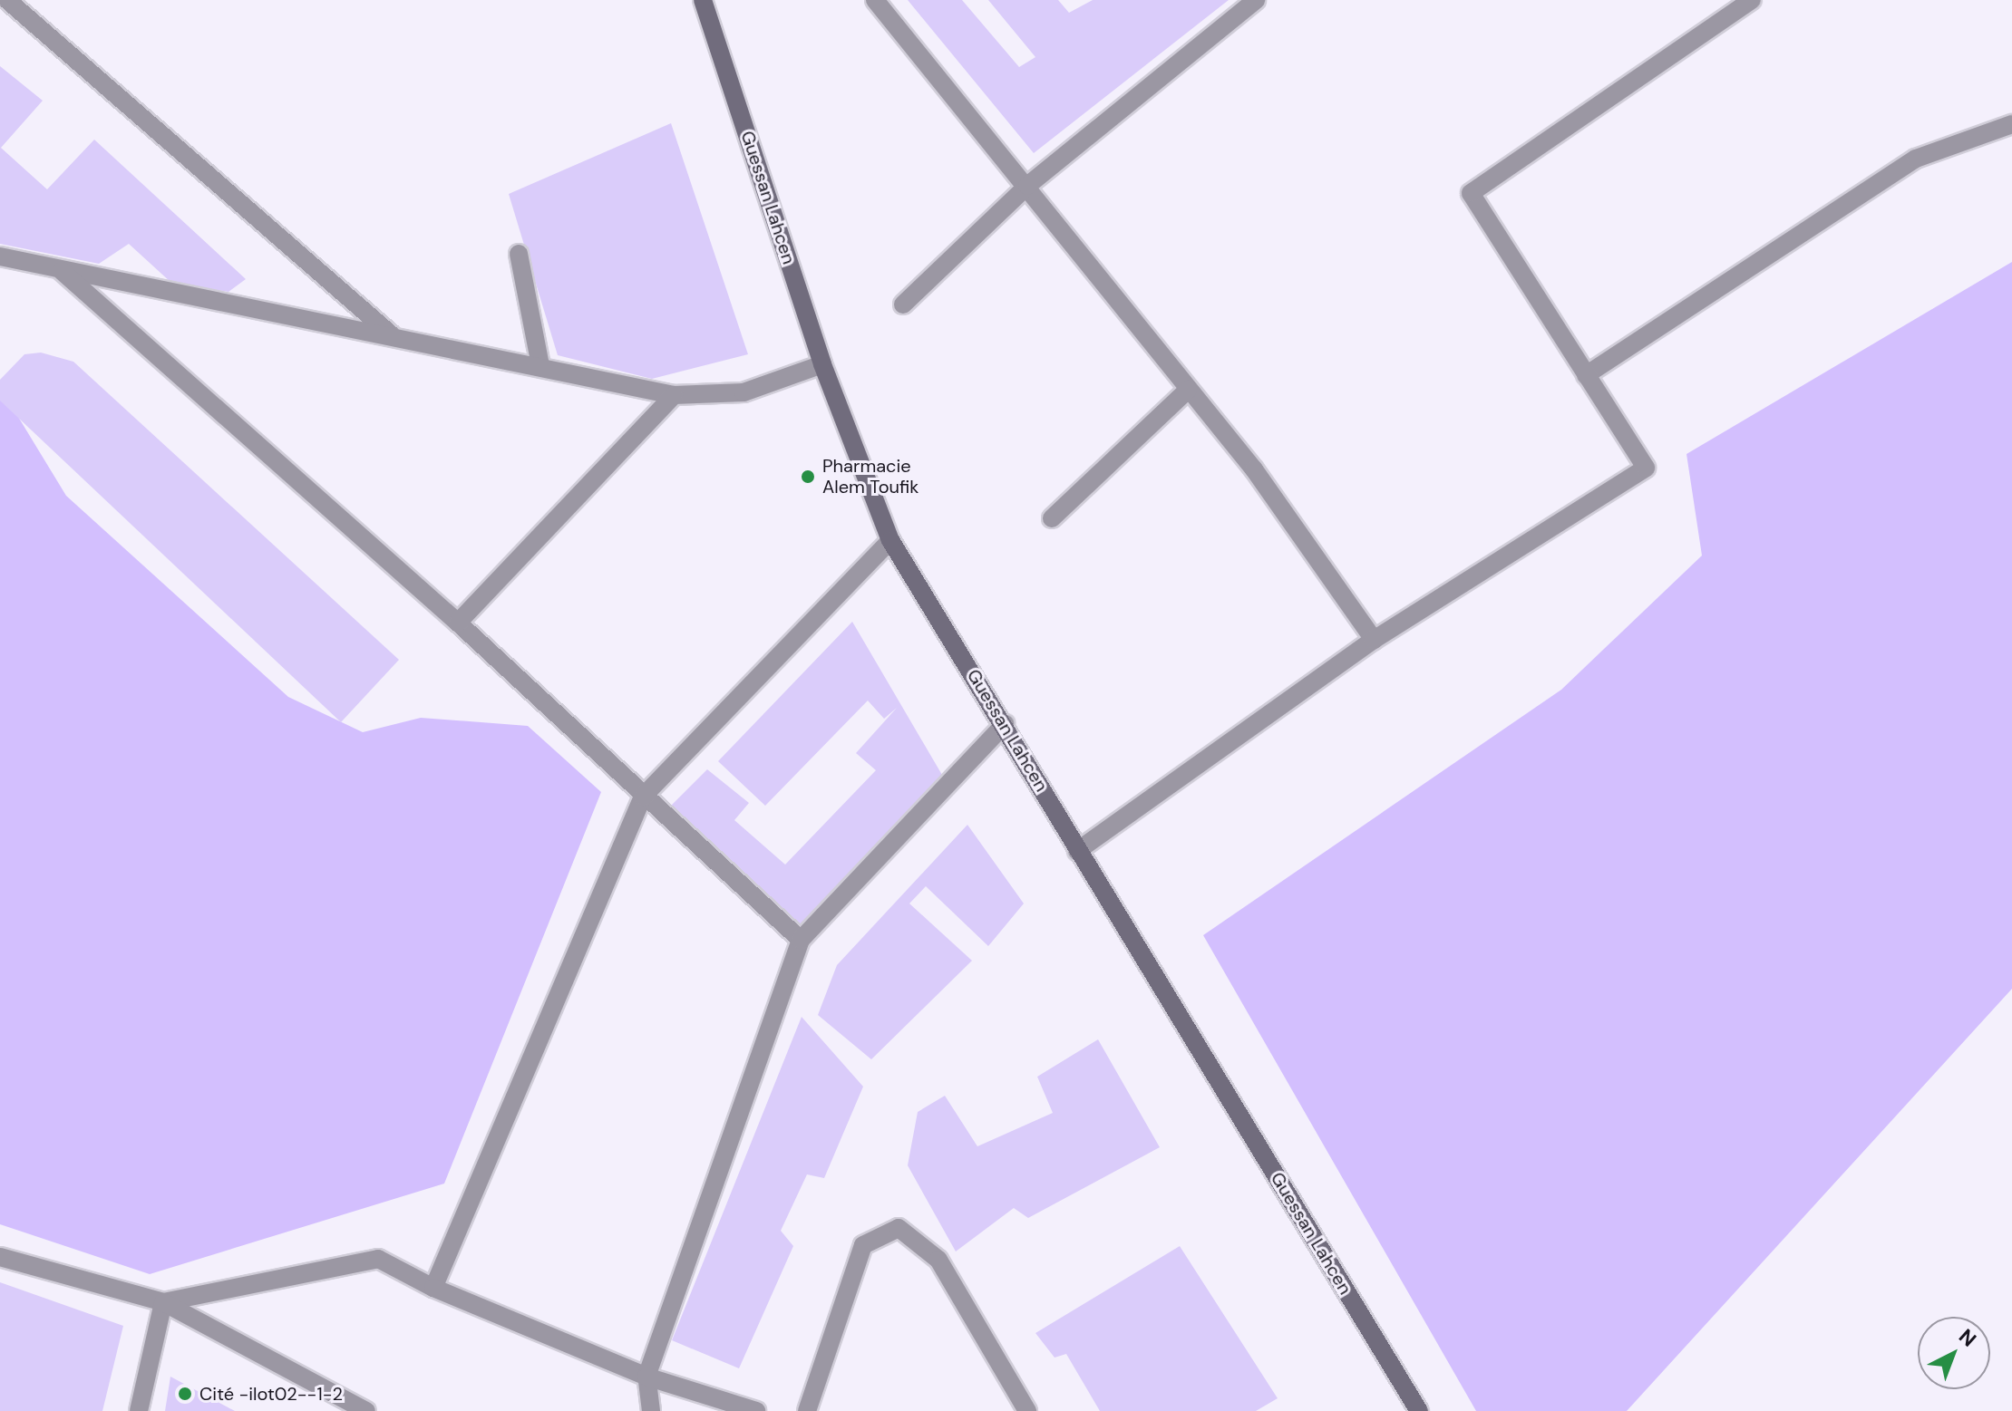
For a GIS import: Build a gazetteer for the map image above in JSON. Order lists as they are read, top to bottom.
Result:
{
  "streets": {
    "main road": ["Guessan Lahcen"]
  },
  "places": ["Pharmacie Alem Toufik", "Cité -ilot02--1-2"],
  "north": "top right"
}
